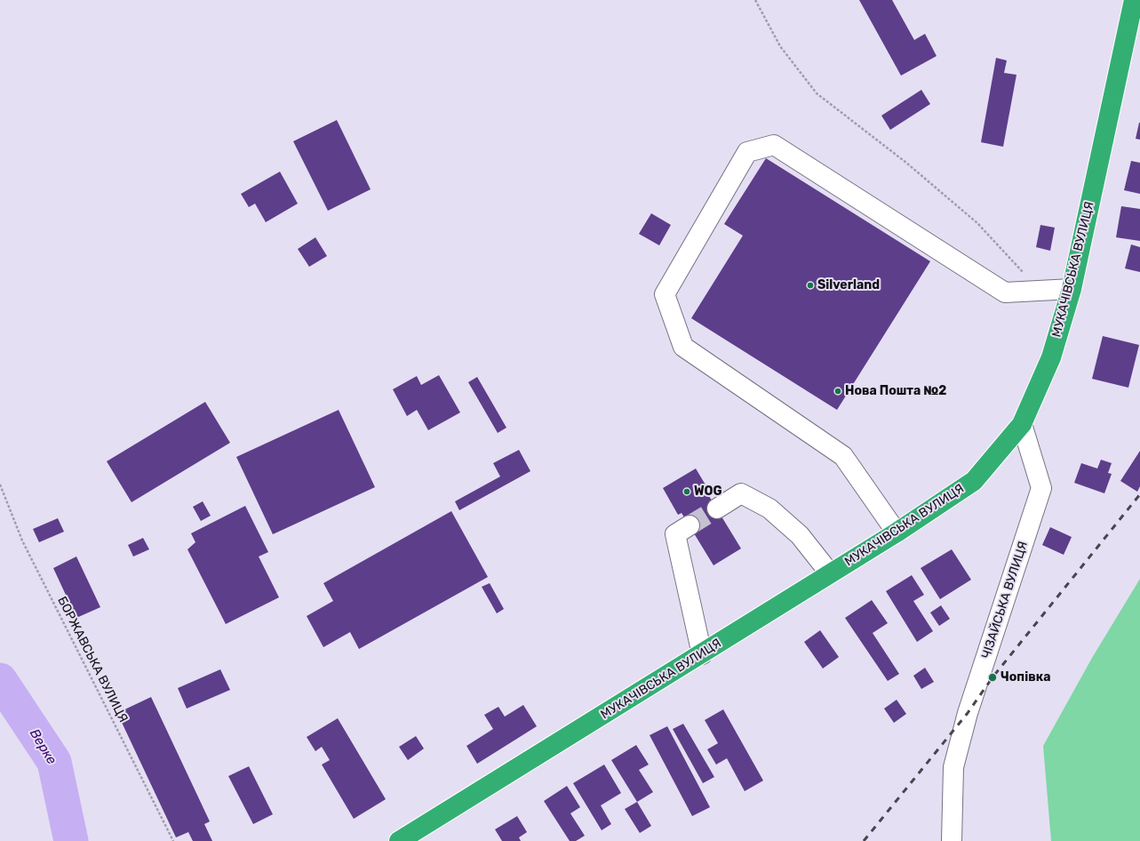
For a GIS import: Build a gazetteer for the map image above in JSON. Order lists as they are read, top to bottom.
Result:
{
  "streets": {
    "highway": ["МУКАЧІВСЬКА ВУЛИЦЯ"],
    "street": ["ЧІЗАЙСЬКА ВУЛИЦЯ"],
    "path": ["БОРЖАВСЬКА ВУЛИЦЯ"]
  },
  "crossings": [
    ["МУКАЧІВСЬКА ВУЛИЦЯ", "ЧІЗАЙСЬКА ВУЛИЦЯ"]
  ],
  "water": ["Верке"],
  "places": [
    "Silverland",
    "Нова Пошта №2",
    "WOG",
    "Чопівка"
  ]
}
